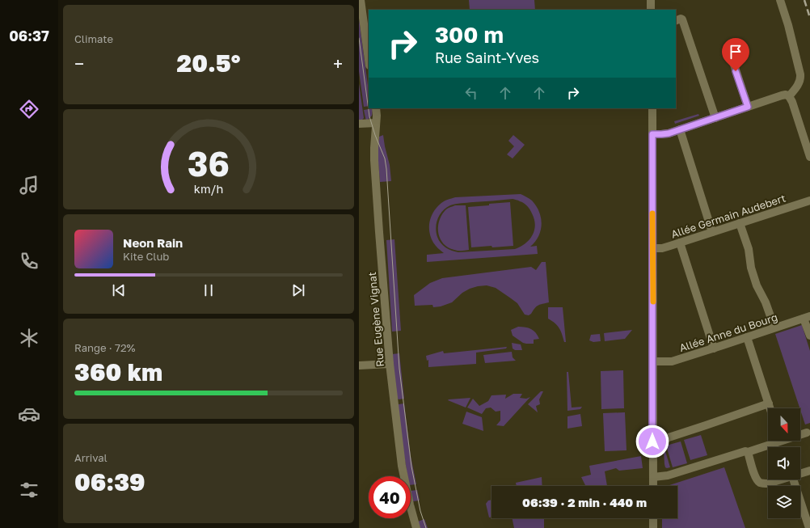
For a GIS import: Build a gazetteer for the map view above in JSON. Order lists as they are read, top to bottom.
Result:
{
  "streets": {
    "street": ["Allée Germain Audebert", "Rue Eugène Vignat", "Allée Anne du Bourg"]
  },
  "north": "bottom",
  "page": {
    "tabs": "06:37",
    "tile": [
      "Climate",
      ["Range · 72%", "360 km"],
      ["Arrival", "06:39"]
    ],
    "turn": ["300 m", "Rue Saint-Yves"],
    "heat": ["−", "20.5°", "+"],
    "song": ["Neon Rain", "Kite Club"],
    "limit": "40",
    "trip": "06:39 · 2 min · 440 m",
    "gauge": ["36", "km/h"]
  }
}
